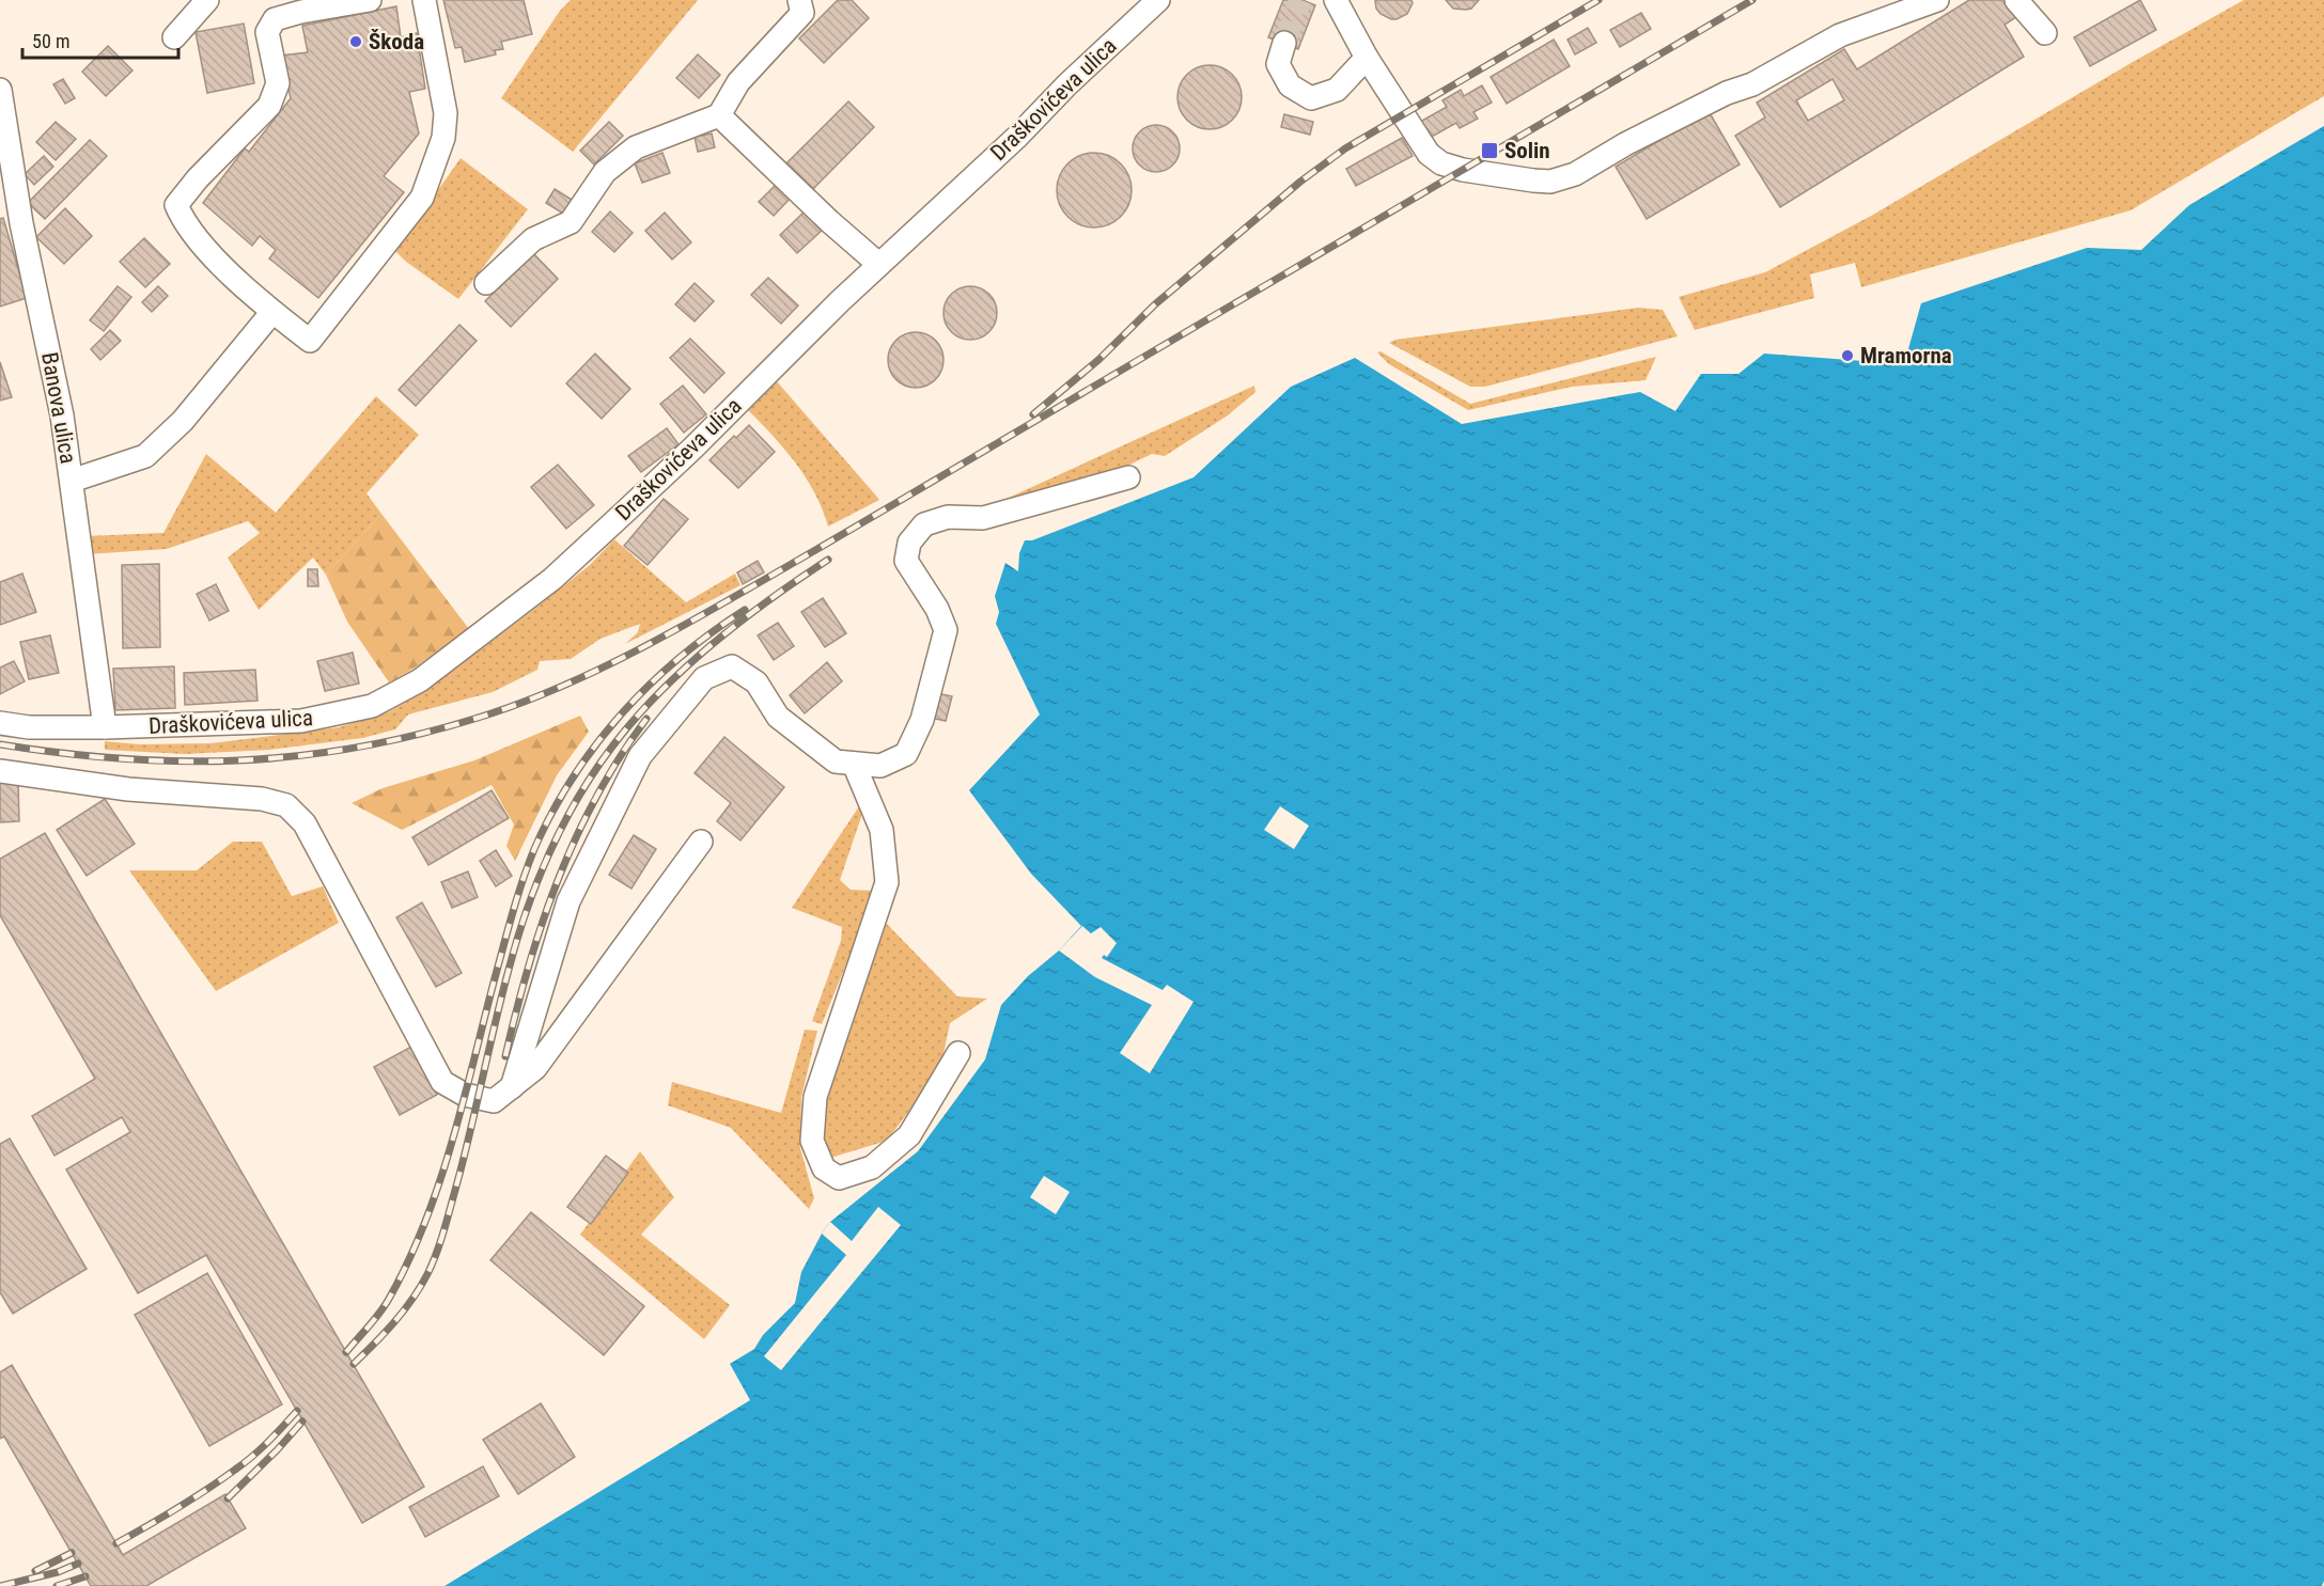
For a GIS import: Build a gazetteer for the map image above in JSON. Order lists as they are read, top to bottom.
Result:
{
  "streets": {
    "street": ["Draškovićeva ulica", "Banova ulica"]
  },
  "crossings": [
    ["Draškovićeva ulica", "Banova ulica"]
  ],
  "places": {
    "other": ["Škoda", "Mramorna"],
    "transit": ["Solin"]
  },
  "scale_bar": "50 m"
}
